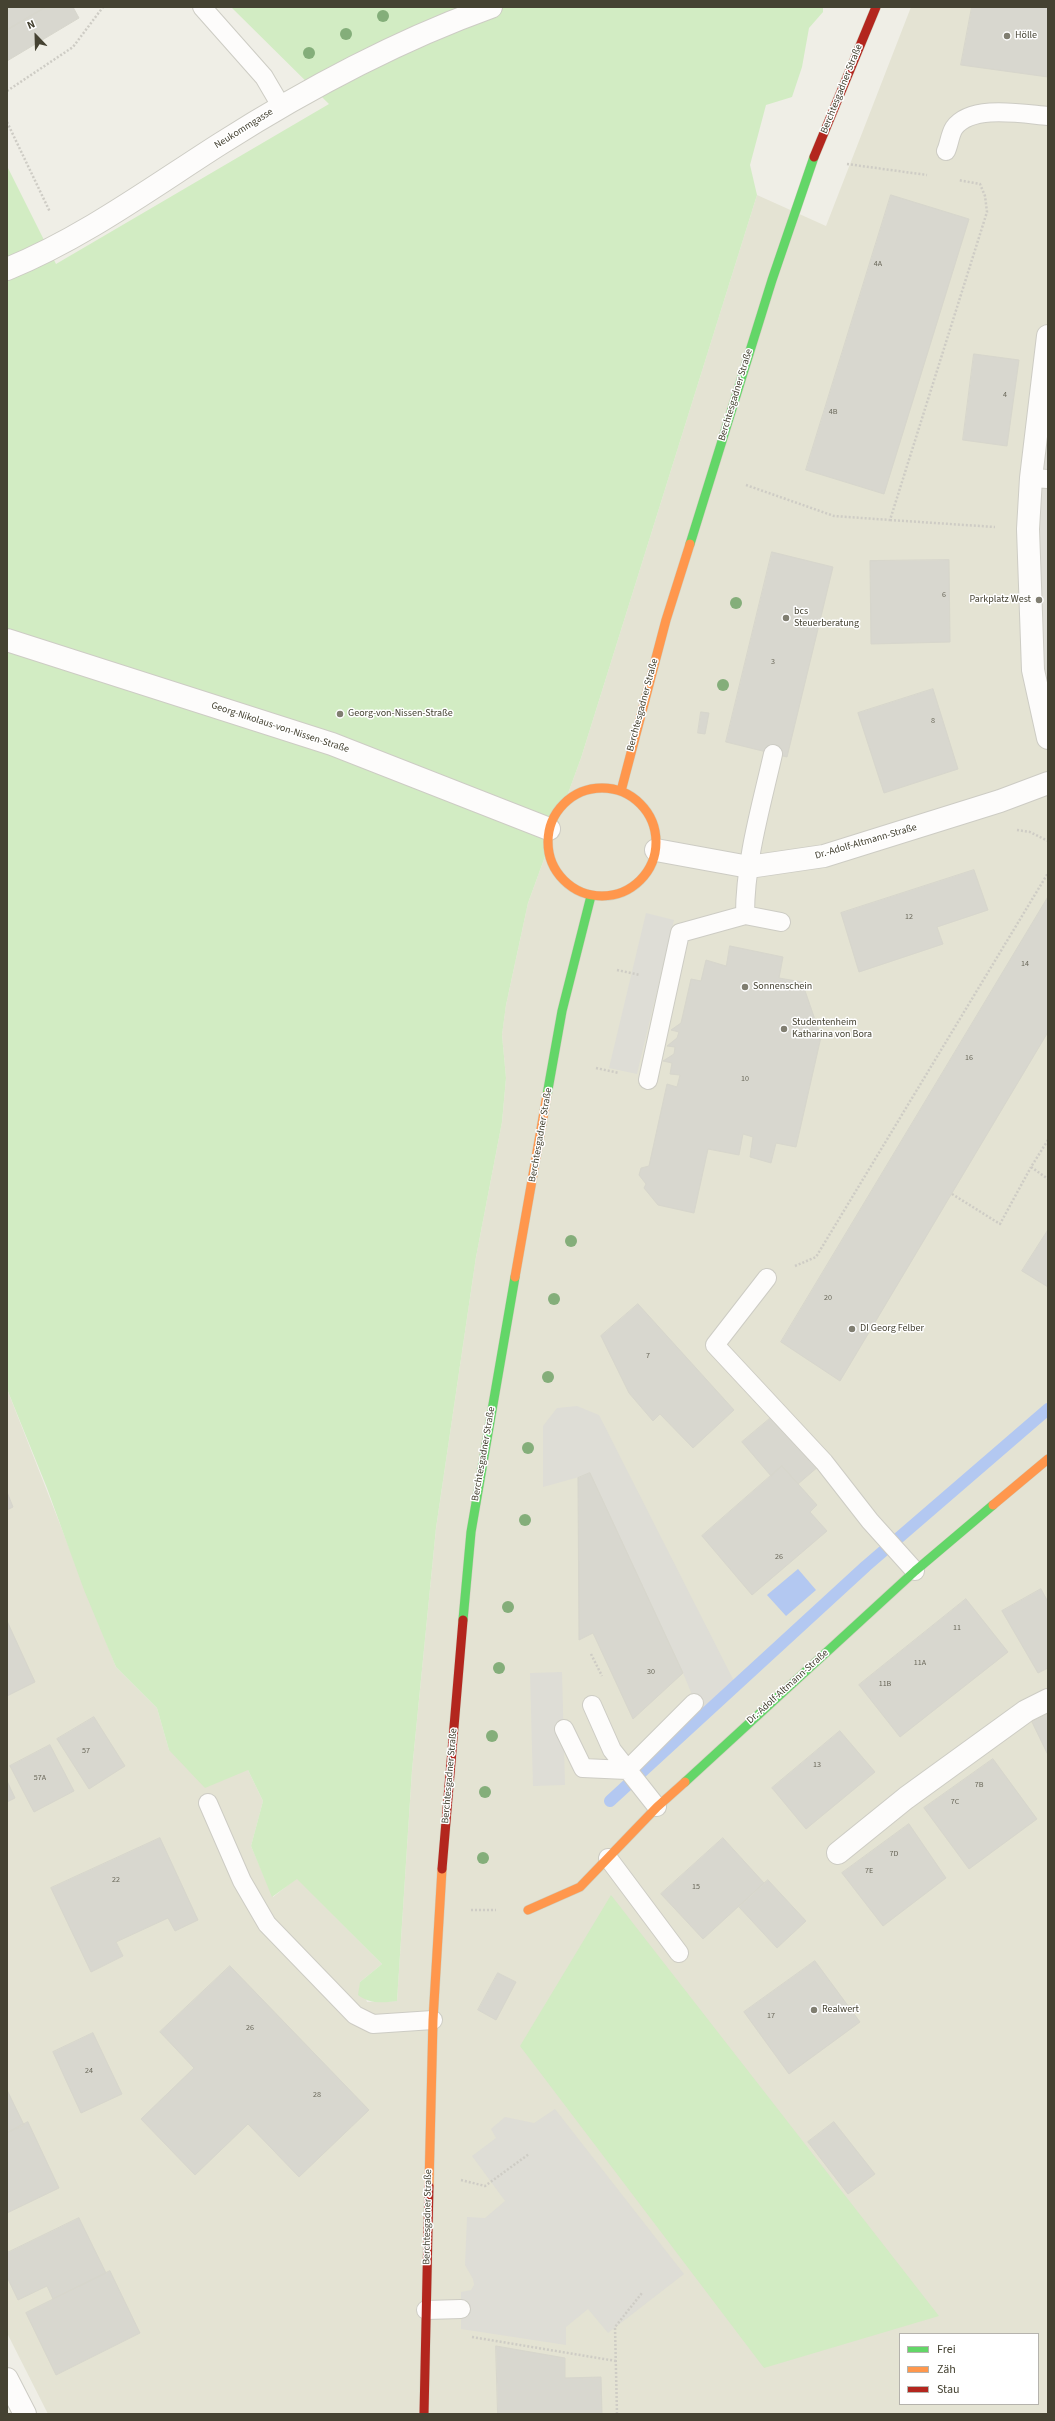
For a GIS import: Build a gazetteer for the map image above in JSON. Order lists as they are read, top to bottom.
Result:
{
  "streets": {
    "main road": ["Berchtesgadner Straße", "Dr.-Adolf-Altmann-Straße"],
    "street": ["Neukommgasse", "Georg-Nikolaus-von-Nissen-Straße"]
  },
  "crossings": [
    ["Berchtesgadner Straße", "Georg-Nikolaus-von-Nissen-Straße"],
    ["Berchtesgadner Straße", "Dr.-Adolf-Altmann-Straße"],
    ["Georg-Nikolaus-von-Nissen-Straße", "Dr.-Adolf-Altmann-Straße"]
  ],
  "places": [
    "Hölle",
    "Parkplatz West",
    "bcs Steuerberatung",
    "Georg-von-Nissen-Straße",
    "Sonnenschein",
    "Studentenheim Katharina von Bora",
    "DI Georg Felber",
    "Realwert"
  ],
  "house_numbers": [
    "4A",
    "4",
    "4B",
    "6",
    "3",
    "8",
    "12",
    "14",
    "16",
    "10",
    "20",
    "7",
    "26",
    "11",
    "11A",
    "30",
    "11B",
    "57",
    "13",
    "57A",
    "7B",
    "7C",
    "7D",
    "7E",
    "22",
    "15",
    "17",
    "26",
    "24",
    "28"
  ],
  "legend": ["Frei", "Zäh", "Stau"],
  "north": "top left"
}
